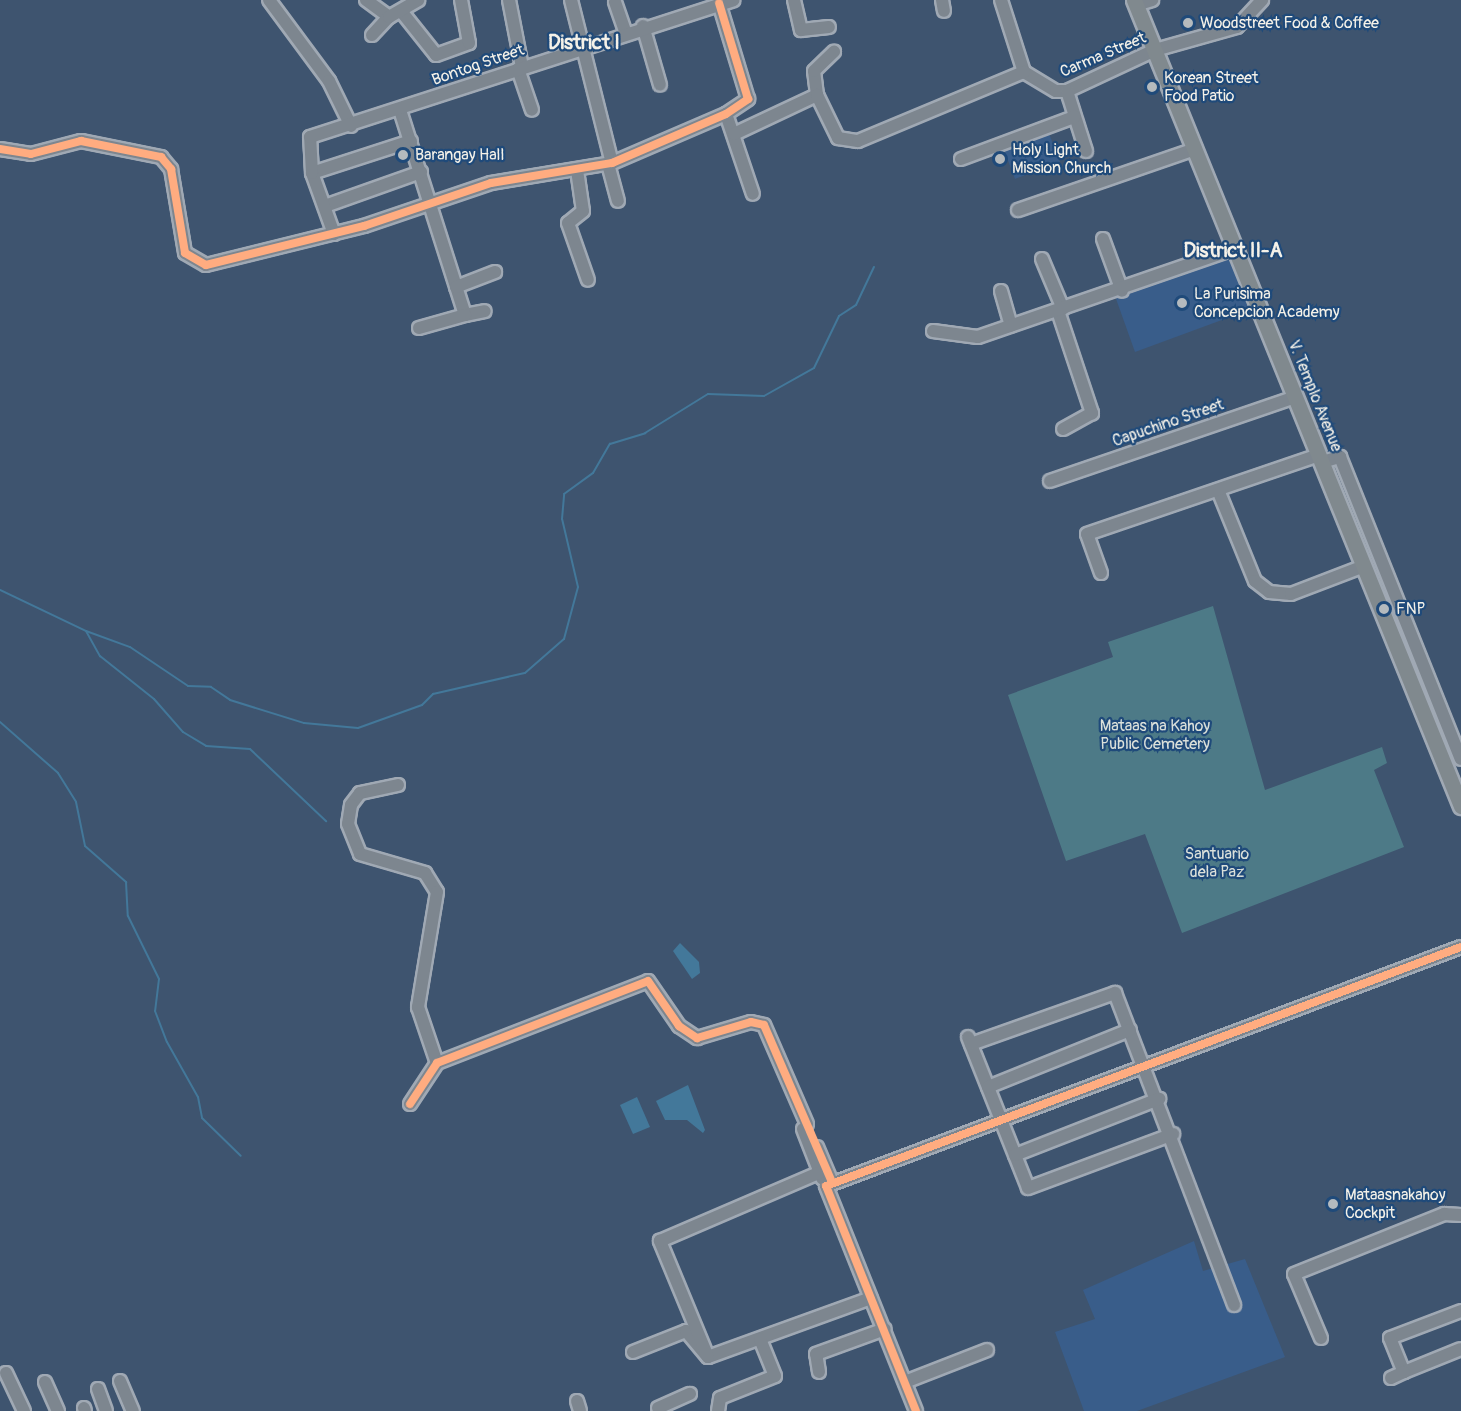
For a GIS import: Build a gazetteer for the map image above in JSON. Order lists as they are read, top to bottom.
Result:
{
  "streets": {
    "main road": ["V. Templo Avenue"],
    "street": ["Carma Street", "Bontog Street", "Capuchino Street"]
  },
  "crossings": [
    ["Carma Street", "V. Templo Avenue"],
    ["V. Templo Avenue", "Capuchino Street"]
  ],
  "districts": ["District I", "District II-A"],
  "parks": ["Mataas na Kahoy Public Cemetery", "Santuario dela Paz"],
  "places": [
    "Woodstreet Food & Coffee",
    "Korean Street Food Patio",
    "Barangay Hall",
    "Holy Light Mission Church",
    "La Purisima Concepcion Academy",
    "FNP",
    "Mataasnakahoy Cockpit"
  ]
}
